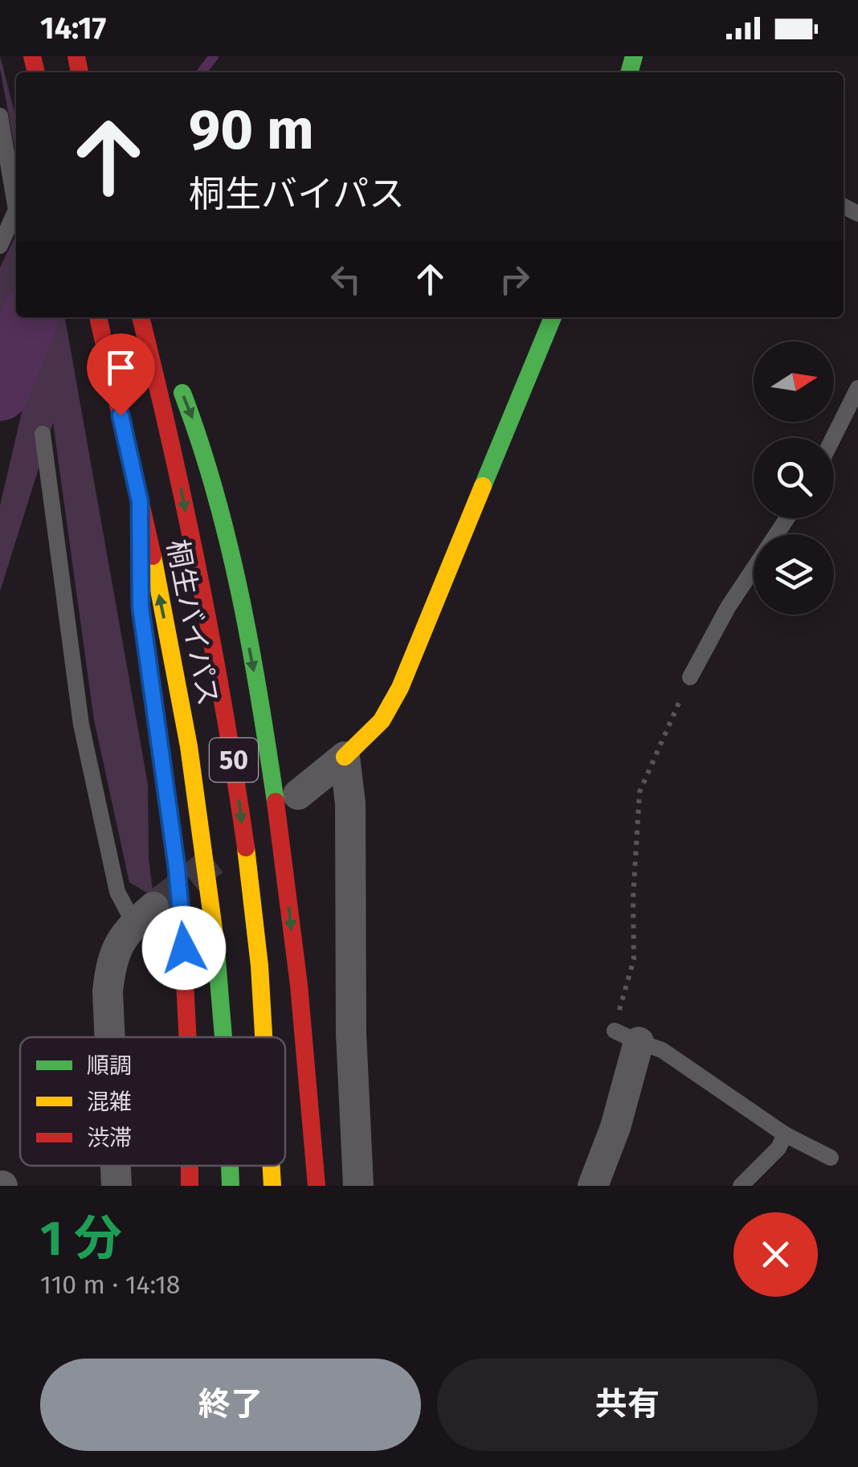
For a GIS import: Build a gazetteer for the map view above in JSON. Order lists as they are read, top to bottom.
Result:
{
  "streets": {
    "main road": ["桐生バイパス", "50"]
  },
  "crossings": [
    ["桐生バイパス", "50"]
  ],
  "legend": ["順調", "混雑", "渋滞"],
  "north": "right",
  "page": {
    "status": "14:17",
    "turn": ["90 m", "桐生バイパス"],
    "heading": ["1 分", "110 m · 14:18"],
    "buttons": ["終了", "共有"]
  }
}
